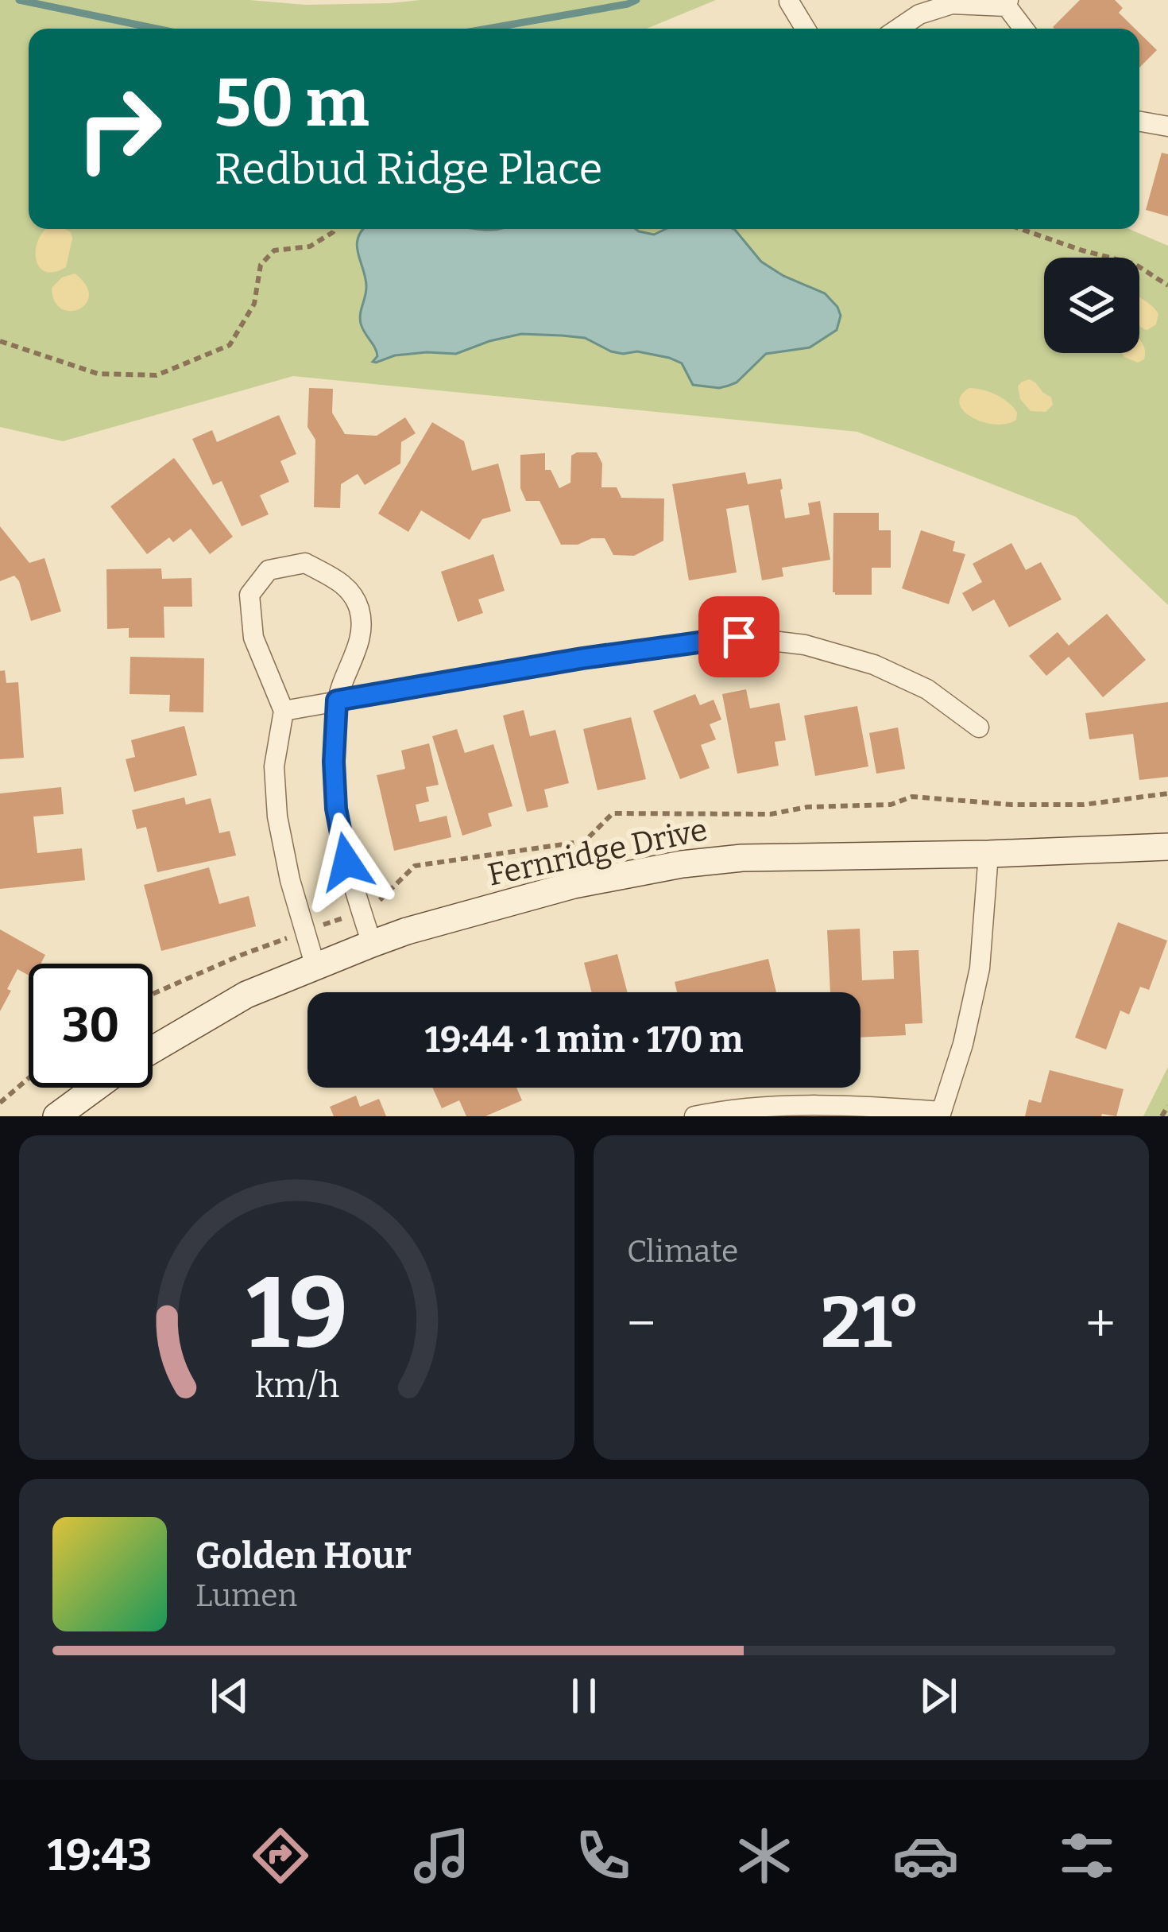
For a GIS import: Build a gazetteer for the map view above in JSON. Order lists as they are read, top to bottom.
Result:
{
  "streets": {
    "street": ["Fernridge Drive"]
  },
  "page": {
    "turn": ["50 m", "Redbud Ridge Place"],
    "limit": "30",
    "trip": "19:44 · 1 min · 170 m",
    "tile": "Climate",
    "heat": ["−", "21°", "+"],
    "song": ["Golden Hour", "Lumen"],
    "tabs": "19:43",
    "gauge": ["19", "km/h"]
  }
}
